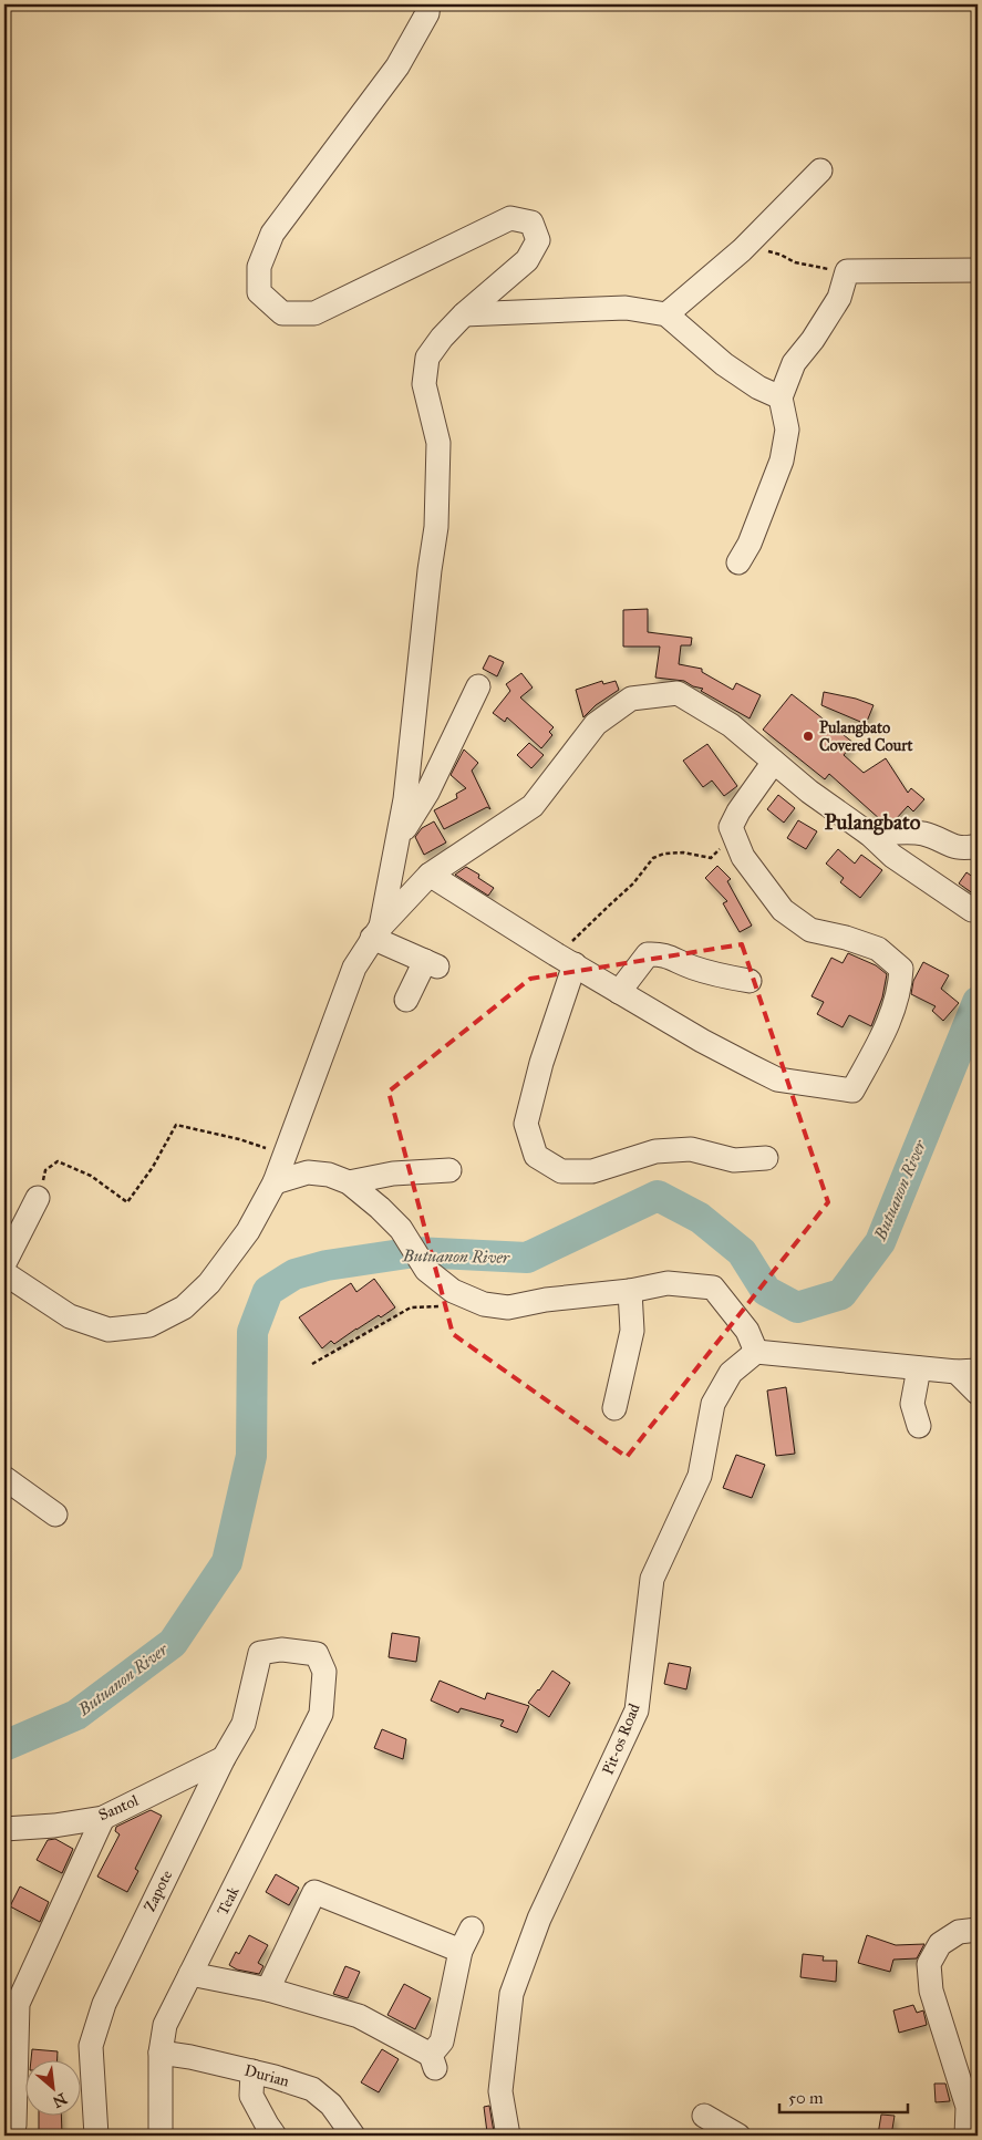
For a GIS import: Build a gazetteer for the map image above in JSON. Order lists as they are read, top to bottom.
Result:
{
  "streets": {
    "street": [
      "Pit-os Road",
      "Santol",
      "Zapote",
      "Teak",
      "Durian"
    ]
  },
  "crossings": [
    ["Santol", "Zapote"],
    ["Zapote", "Teak"],
    ["Teak", "Durian"]
  ],
  "districts": ["Pulangbato"],
  "water": ["Butuanon River"],
  "places": ["Pulangbato Covered Court"],
  "scale_bar": "50 m",
  "north": "bottom right"
}
